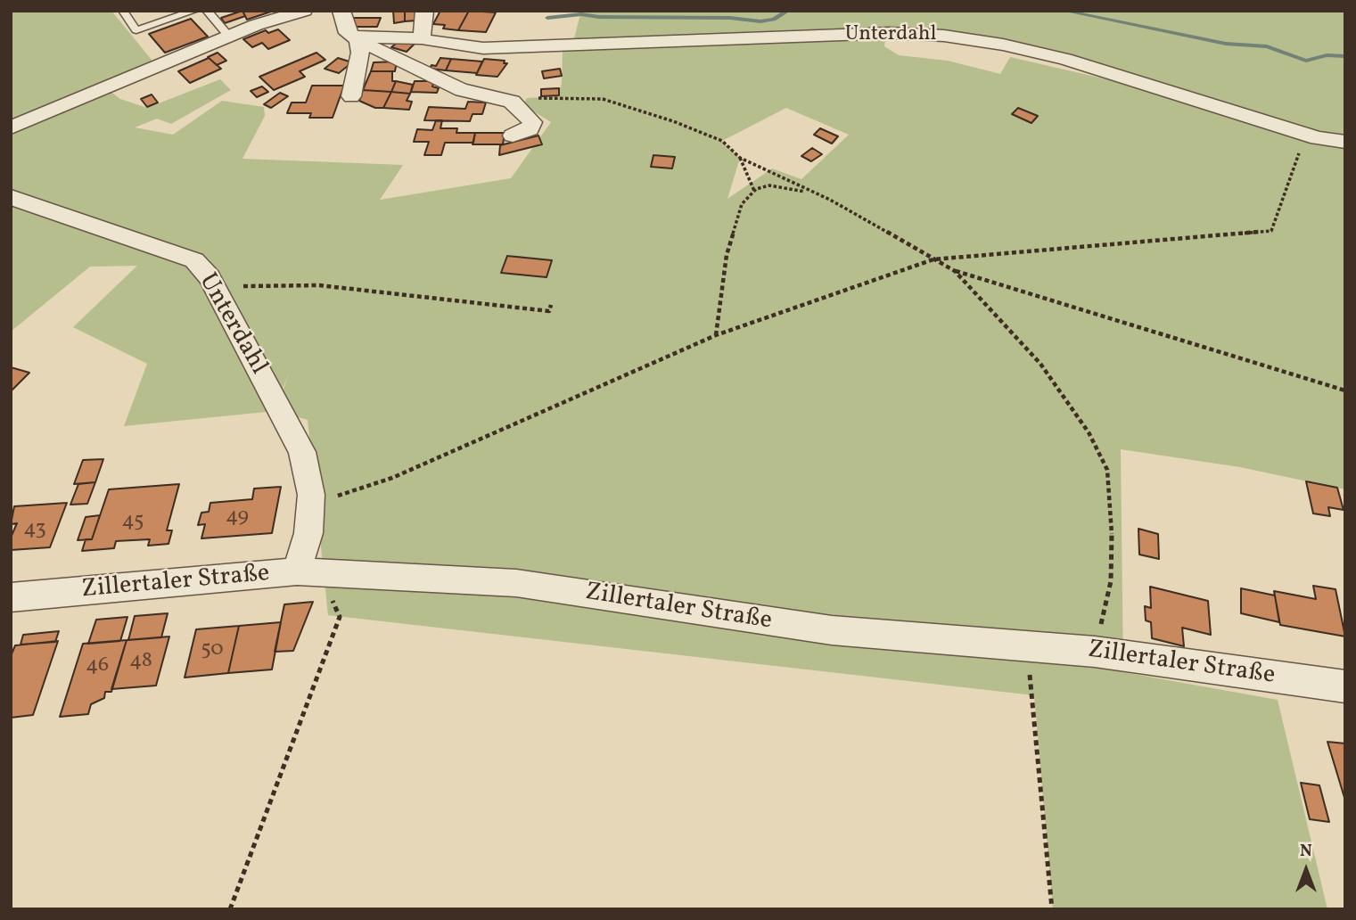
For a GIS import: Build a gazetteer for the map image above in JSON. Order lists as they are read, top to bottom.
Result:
{
  "streets": {
    "street": ["Unterdahl", "Zillertaler Straße"]
  },
  "crossings": [
    ["Unterdahl", "Zillertaler Straße"]
  ],
  "house_numbers": [
    "49",
    "45",
    "43",
    "50",
    "48",
    "46"
  ],
  "north": "top"
}
